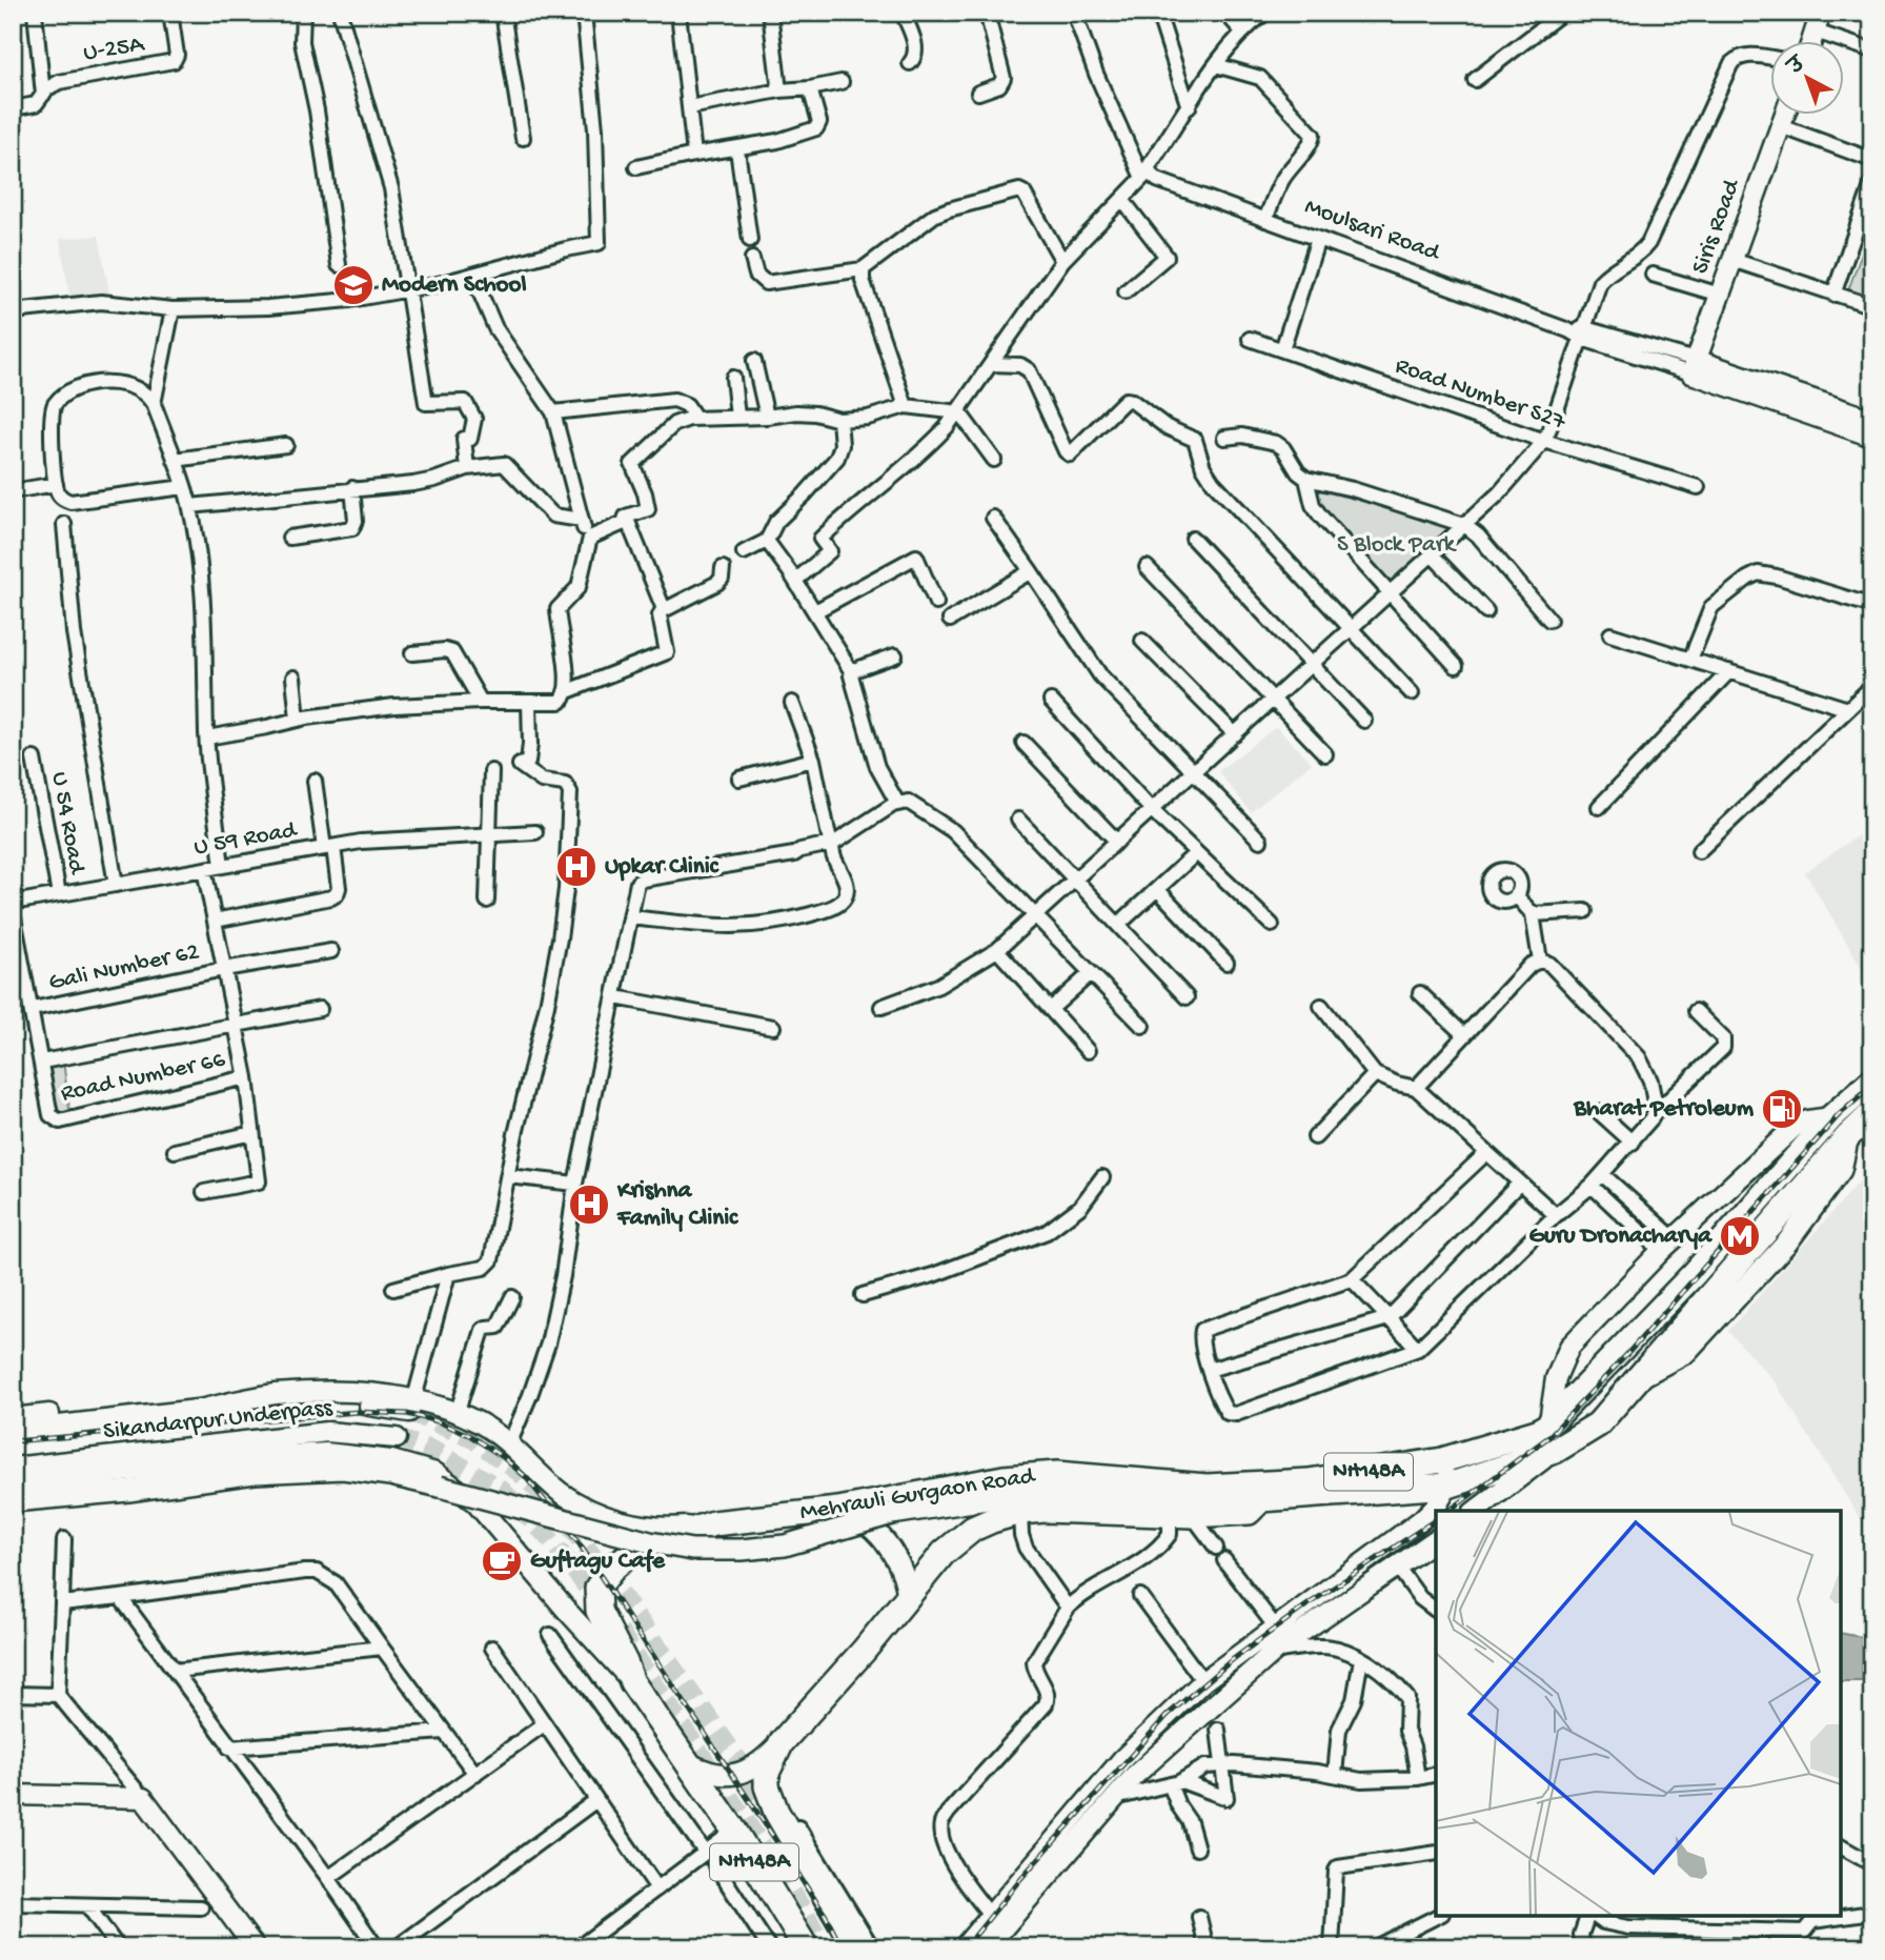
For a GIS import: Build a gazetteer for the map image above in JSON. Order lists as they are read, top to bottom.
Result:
{
  "streets": {
    "highway": ["NH148A", "Mehrauli Gurgaon Road"],
    "street": [
      "U-25A",
      "Siris Road",
      "Moulsari Road",
      "Road Number S27",
      "U 54 Road",
      "U 59 Road",
      "Gali Number 62",
      "Road Number 66",
      "Sikandarpur Underpass"
    ]
  },
  "crossings": [
    ["Siris Road", "Moulsari Road"],
    ["U 54 Road", "U 59 Road"],
    ["NH148A", "Mehrauli Gurgaon Road"]
  ],
  "parks": ["S Block Park"],
  "places": {
    "school or university": ["Modern School"],
    "hospital": ["Upkar Clinic", "Krishna Family Clinic"],
    "fuel station": ["Bharat Petroleum"],
    "metro station": ["Guru Dronacharya"],
    "cafe": ["Guftagu Cafe"]
  },
  "north": "top left"
}
